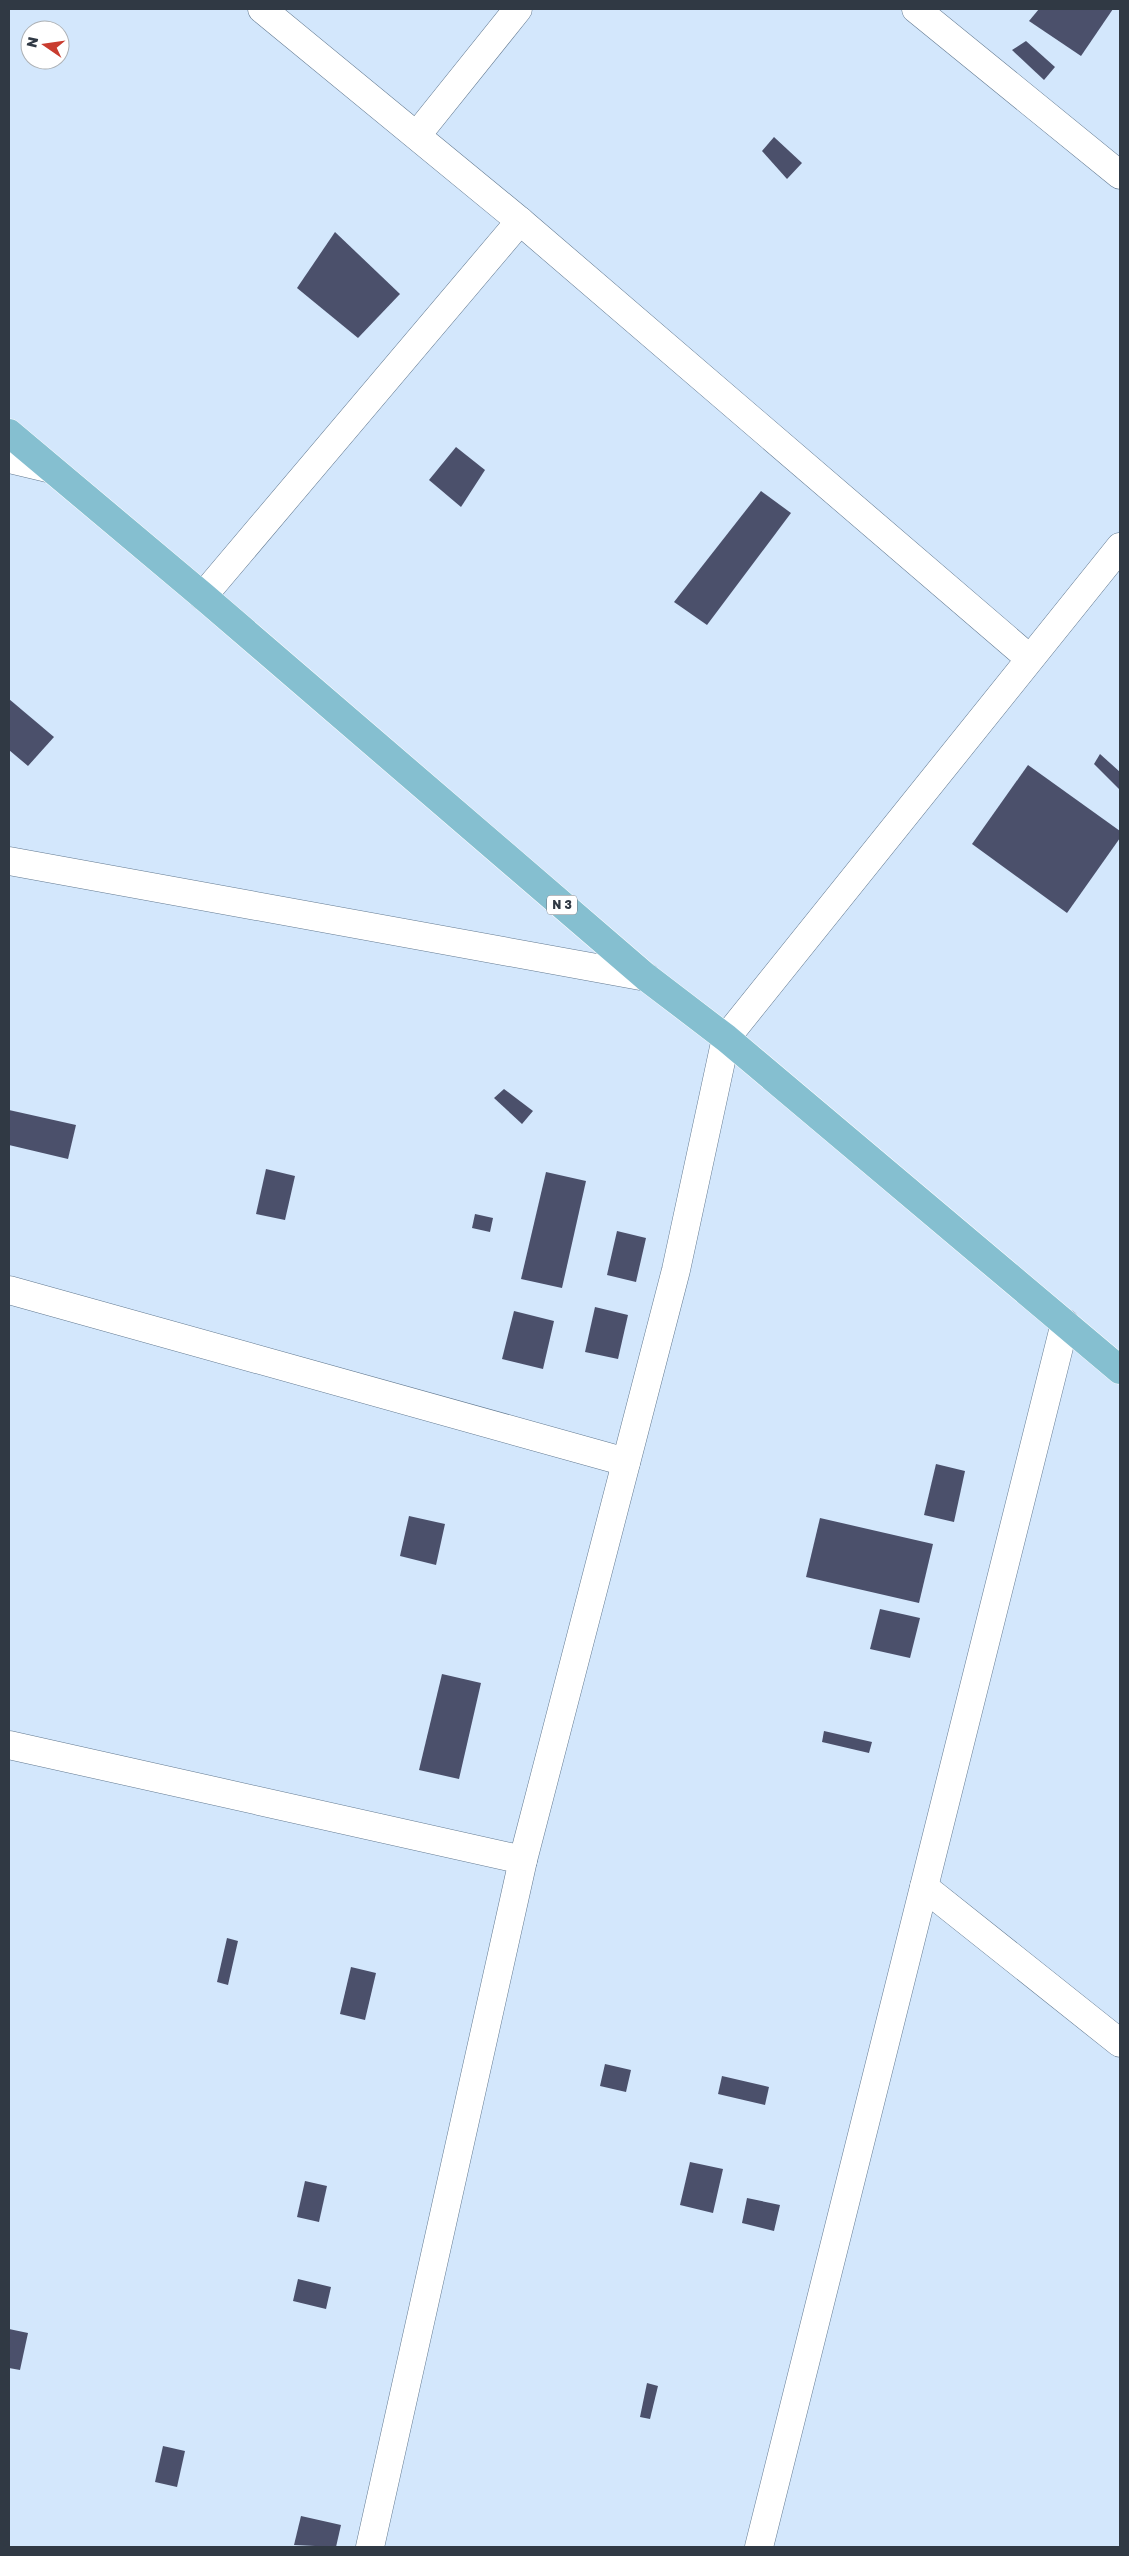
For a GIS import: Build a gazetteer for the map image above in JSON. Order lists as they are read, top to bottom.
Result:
{
  "streets": {
    "main road": ["N 3"]
  },
  "north": "left"
}
